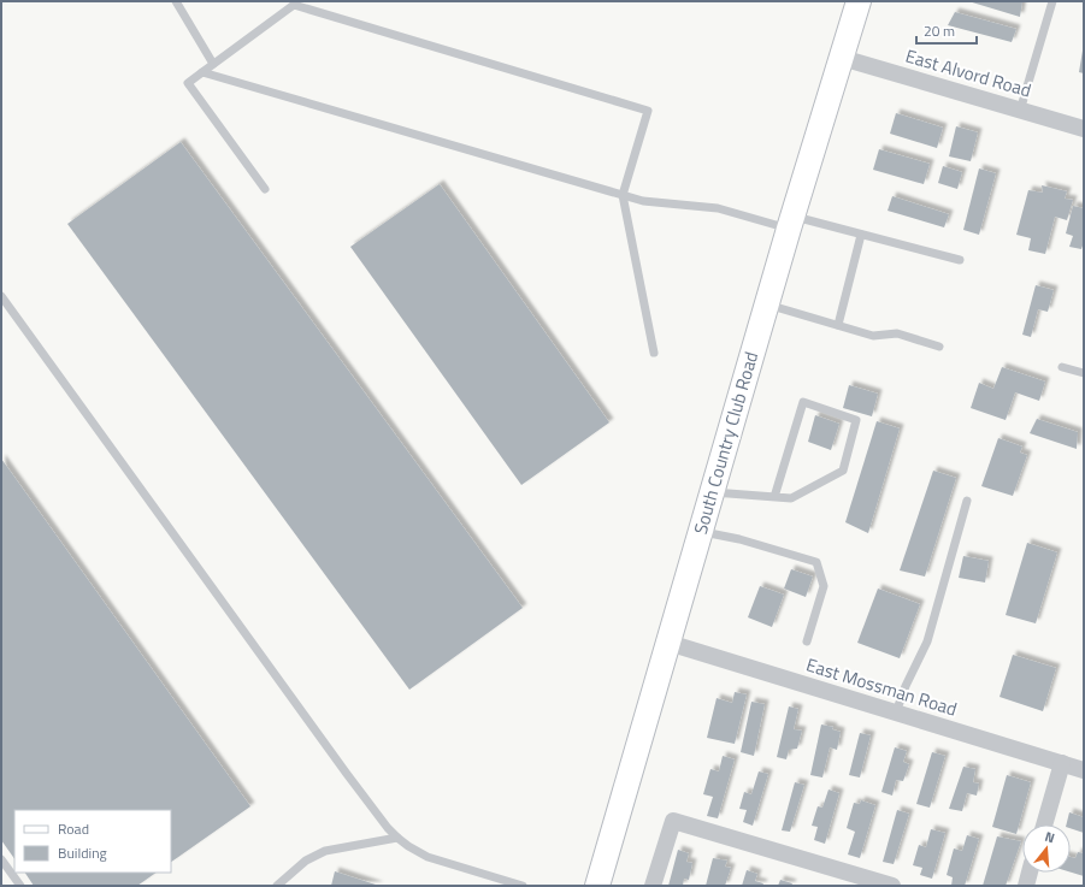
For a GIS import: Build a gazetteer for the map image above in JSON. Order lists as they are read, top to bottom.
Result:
{
  "streets": {
    "street": ["East Alvord Road", "South Country Club Road", "East Mossman Road"]
  },
  "crossings": [
    ["East Alvord Road", "South Country Club Road"],
    ["South Country Club Road", "East Mossman Road"]
  ],
  "legend": ["Road", "Building"],
  "scale_bar": "20 m",
  "north": "top"
}
